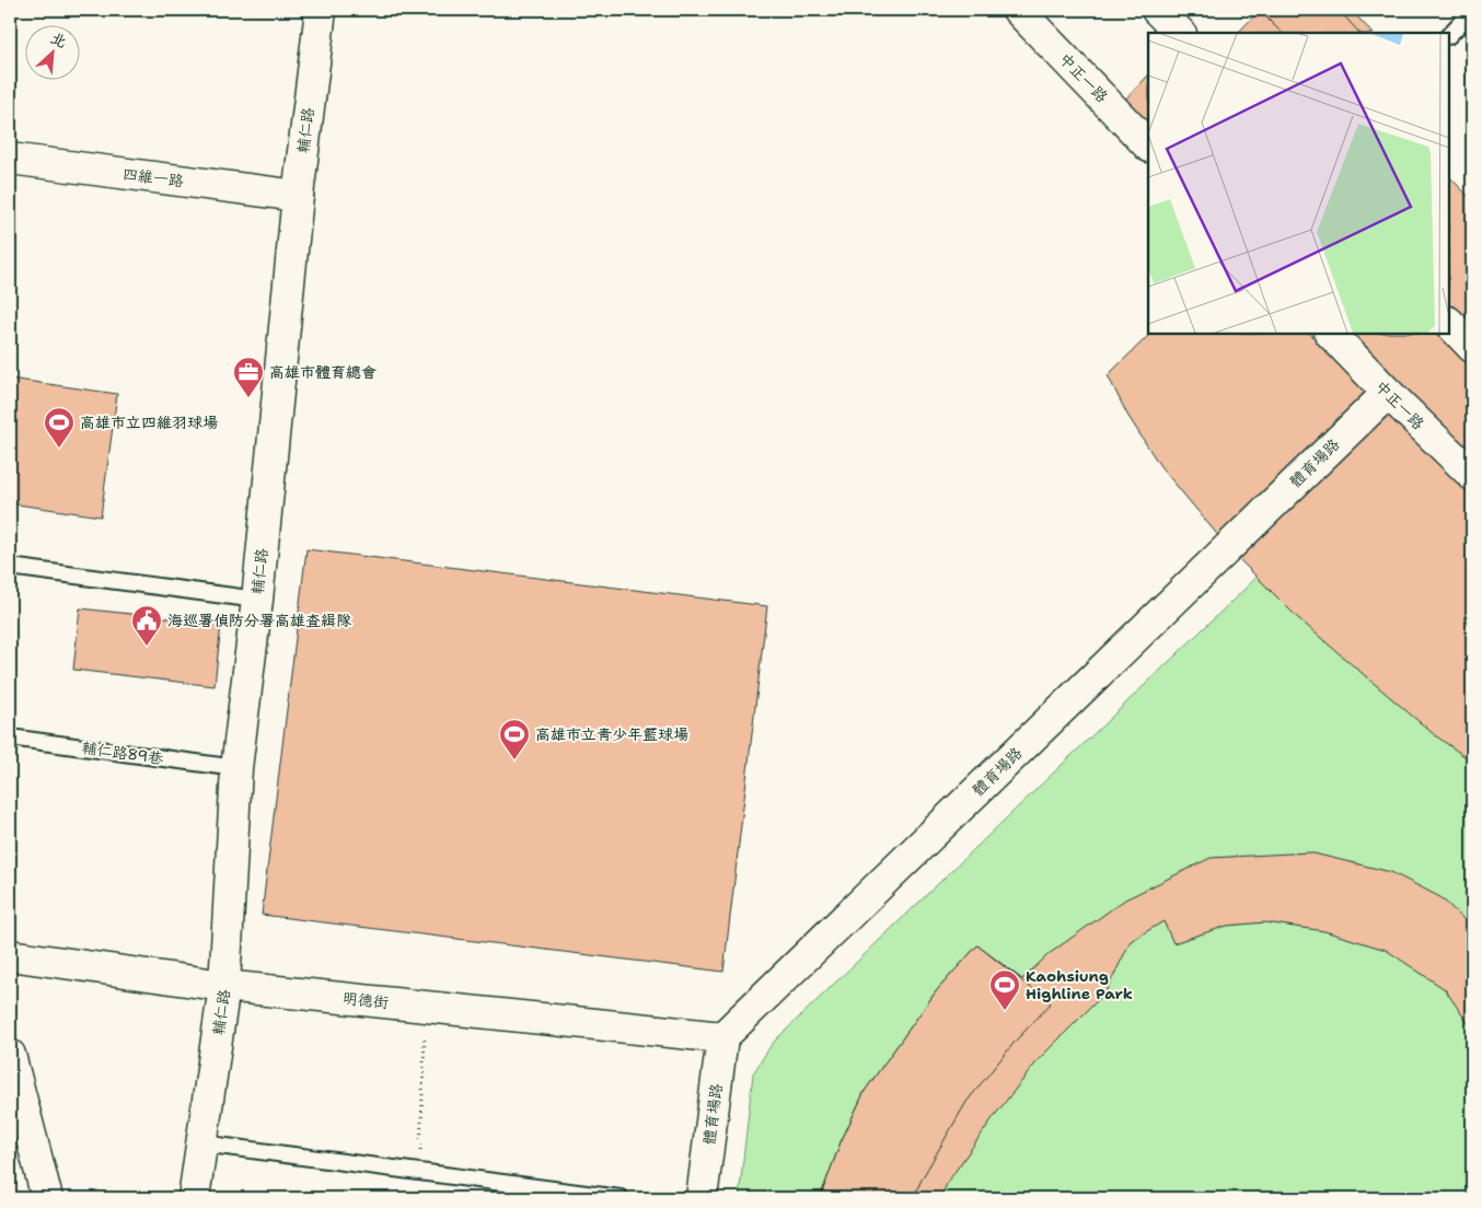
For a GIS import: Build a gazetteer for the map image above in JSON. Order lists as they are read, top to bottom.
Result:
{
  "streets": {
    "street": [
      "中正一路",
      "輔仁路",
      "四維一路",
      "體育場路",
      "明德街"
    ],
    "lane": ["輔仁路89巷"]
  },
  "crossings": [
    ["中正一路", "體育場路"],
    ["輔仁路", "四維一路"],
    ["輔仁路", "輔仁路89巷"],
    ["輔仁路", "明德街"],
    ["體育場路", "明德街"]
  ],
  "places": {
    "office": ["高雄市體育總會"],
    "sports": ["高雄市立四維羽球場", "高雄市立青少年籃球場", "Kaohsiung Highline Park"],
    "public building": ["海巡署偵防分署高雄查緝隊"]
  },
  "north": "top right"
}
